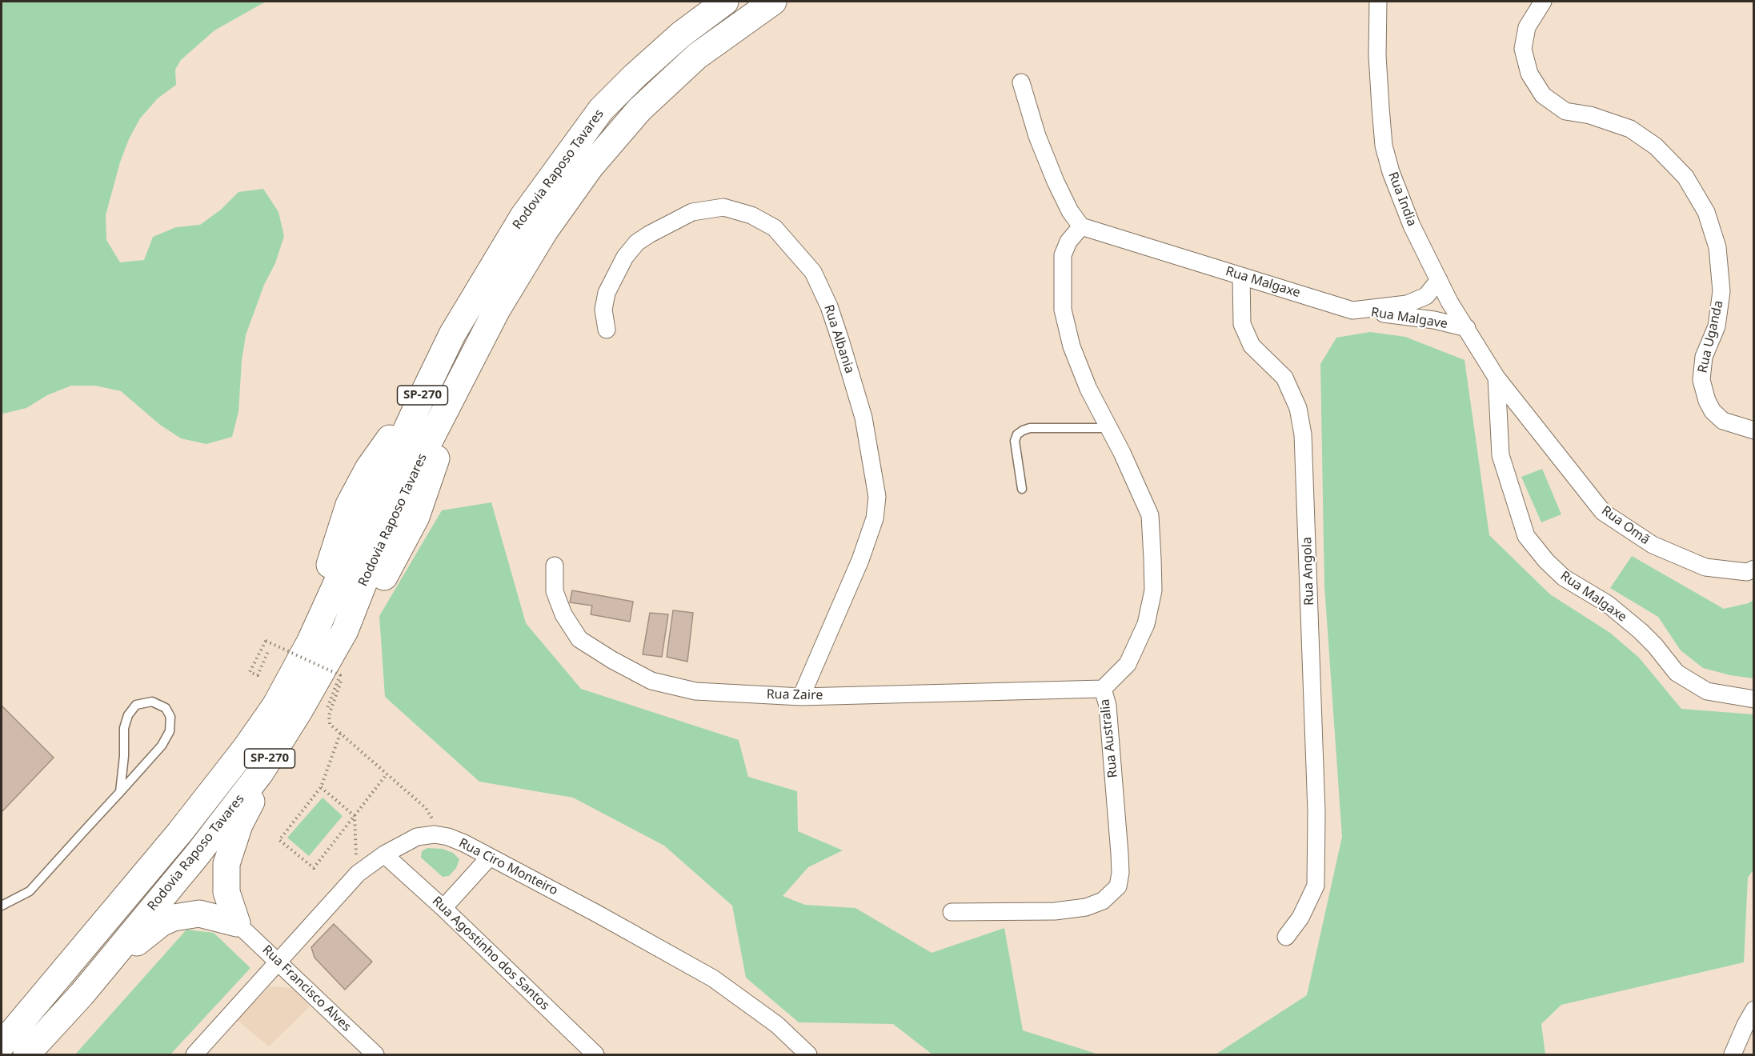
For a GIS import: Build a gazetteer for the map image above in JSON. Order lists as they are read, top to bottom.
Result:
{
  "streets": {
    "highway": ["Rodovia Raposo Tavares", "SP-270"],
    "street": [
      "Rua India",
      "Rua Malgaxe",
      "Rua Malgave",
      "Rua Uganda",
      "Rua Albania",
      "Rua Omã",
      "Rua Angola",
      "Rua Zaire",
      "Rua Australia",
      "Rua Ciro Monteiro",
      "Rua Agostinho dos Santos",
      "Rua Francisco Alves"
    ]
  },
  "crossings": [
    ["Rua India", "Rua Malgaxe"],
    ["Rua India", "Rua Malgave"],
    ["Rua India", "Rua Omã"],
    ["Rua Malgaxe", "Rua Malgave"],
    ["Rua Malgaxe", "Rua Omã"],
    ["Rua Malgaxe", "Rua Angola"],
    ["Rua Malgaxe", "Rua Australia"],
    ["Rua Albania", "Rua Zaire"],
    ["Rua Zaire", "Rua Australia"],
    ["Rua Ciro Monteiro", "Rua Agostinho dos Santos"],
    ["Rua Ciro Monteiro", "Rua Francisco Alves"]
  ]
}
